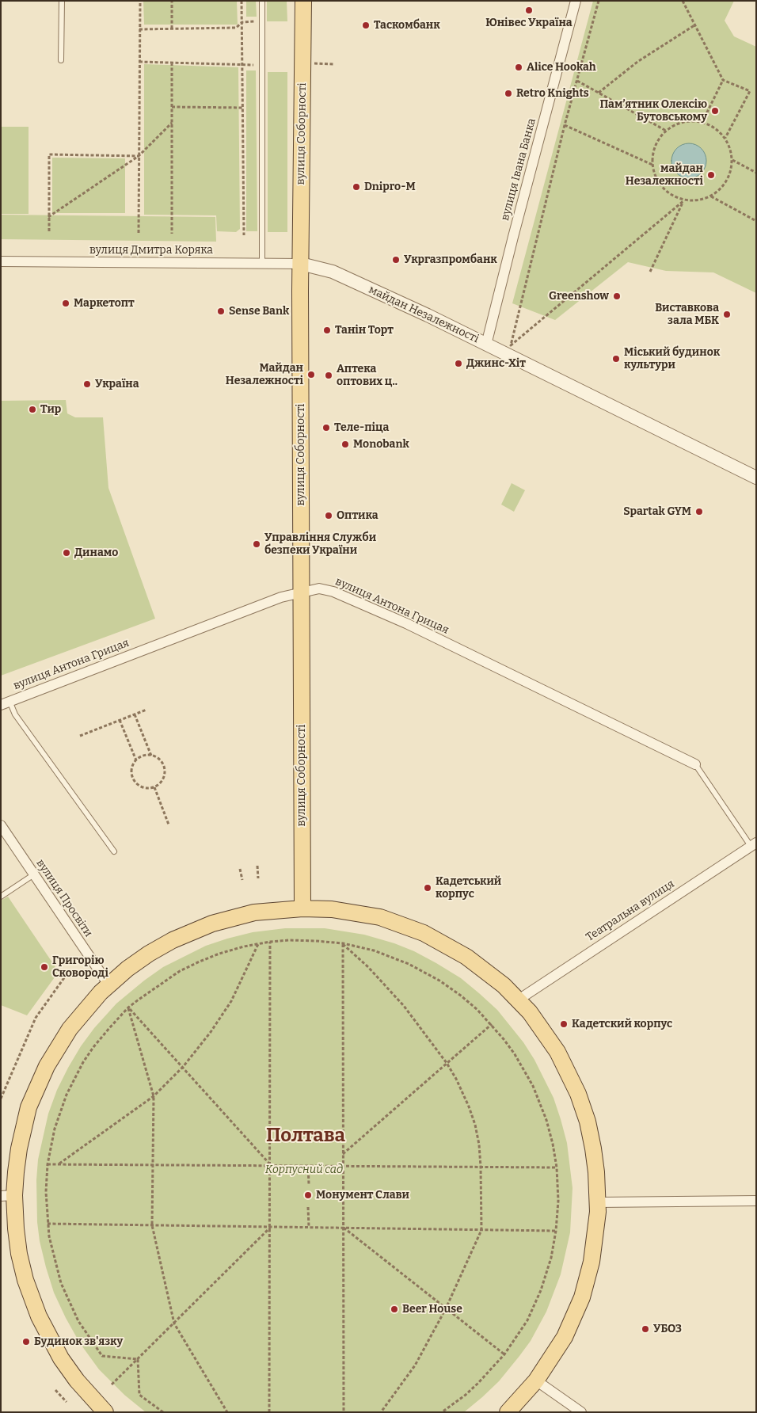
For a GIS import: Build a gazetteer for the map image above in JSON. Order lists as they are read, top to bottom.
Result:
{
  "streets": {
    "main road": ["вулиця Соборності"],
    "street": [
      "вулиця Івана Банка",
      "вулиця Дмитра Коряка",
      "майдан Незалежності",
      "вулиця Антона Грицая",
      "вулиця Просвіти",
      "Театральна вулиця"
    ]
  },
  "crossings": [
    ["вулиця Соборності", "вулиця Дмитра Коряка"],
    ["вулиця Соборності", "майдан Незалежності"],
    ["вулиця Соборності", "вулиця Антона Грицая"],
    ["вулиця Івана Банка", "майдан Незалежності"],
    ["вулиця Дмитра Коряка", "майдан Незалежності"]
  ],
  "districts": ["Полтава"],
  "parks": ["Корпусний сад"],
  "places": [
    "Юнівес Україна",
    "Таскомбанк",
    "Alice Hookah",
    "Retro Knights",
    "Пам’ятник Олексію Бутовському",
    "майдан Незалежності",
    "Dnipro-M",
    "Укргазпромбанк",
    "Greenshow",
    "Маркетопт",
    "Sense Bank",
    "Виставкова зала МБК",
    "Танін Торт",
    "Міський будинок культури",
    "Джинс-Хіт",
    "Майдан Незалежності",
    "Аптека оптових ц..",
    "Україна",
    "Тир",
    "Теле-піца",
    "Monobank",
    "Spartak GYM",
    "Оптика",
    "Управління Служби безпеки України",
    "Динамо",
    "Кадетський корпус",
    "Григорію Сковороді",
    "Кадетский корпус",
    "Монумент Слави",
    "Beer House",
    "УБОЗ",
    "Будинок зв'язку"
  ]
}
